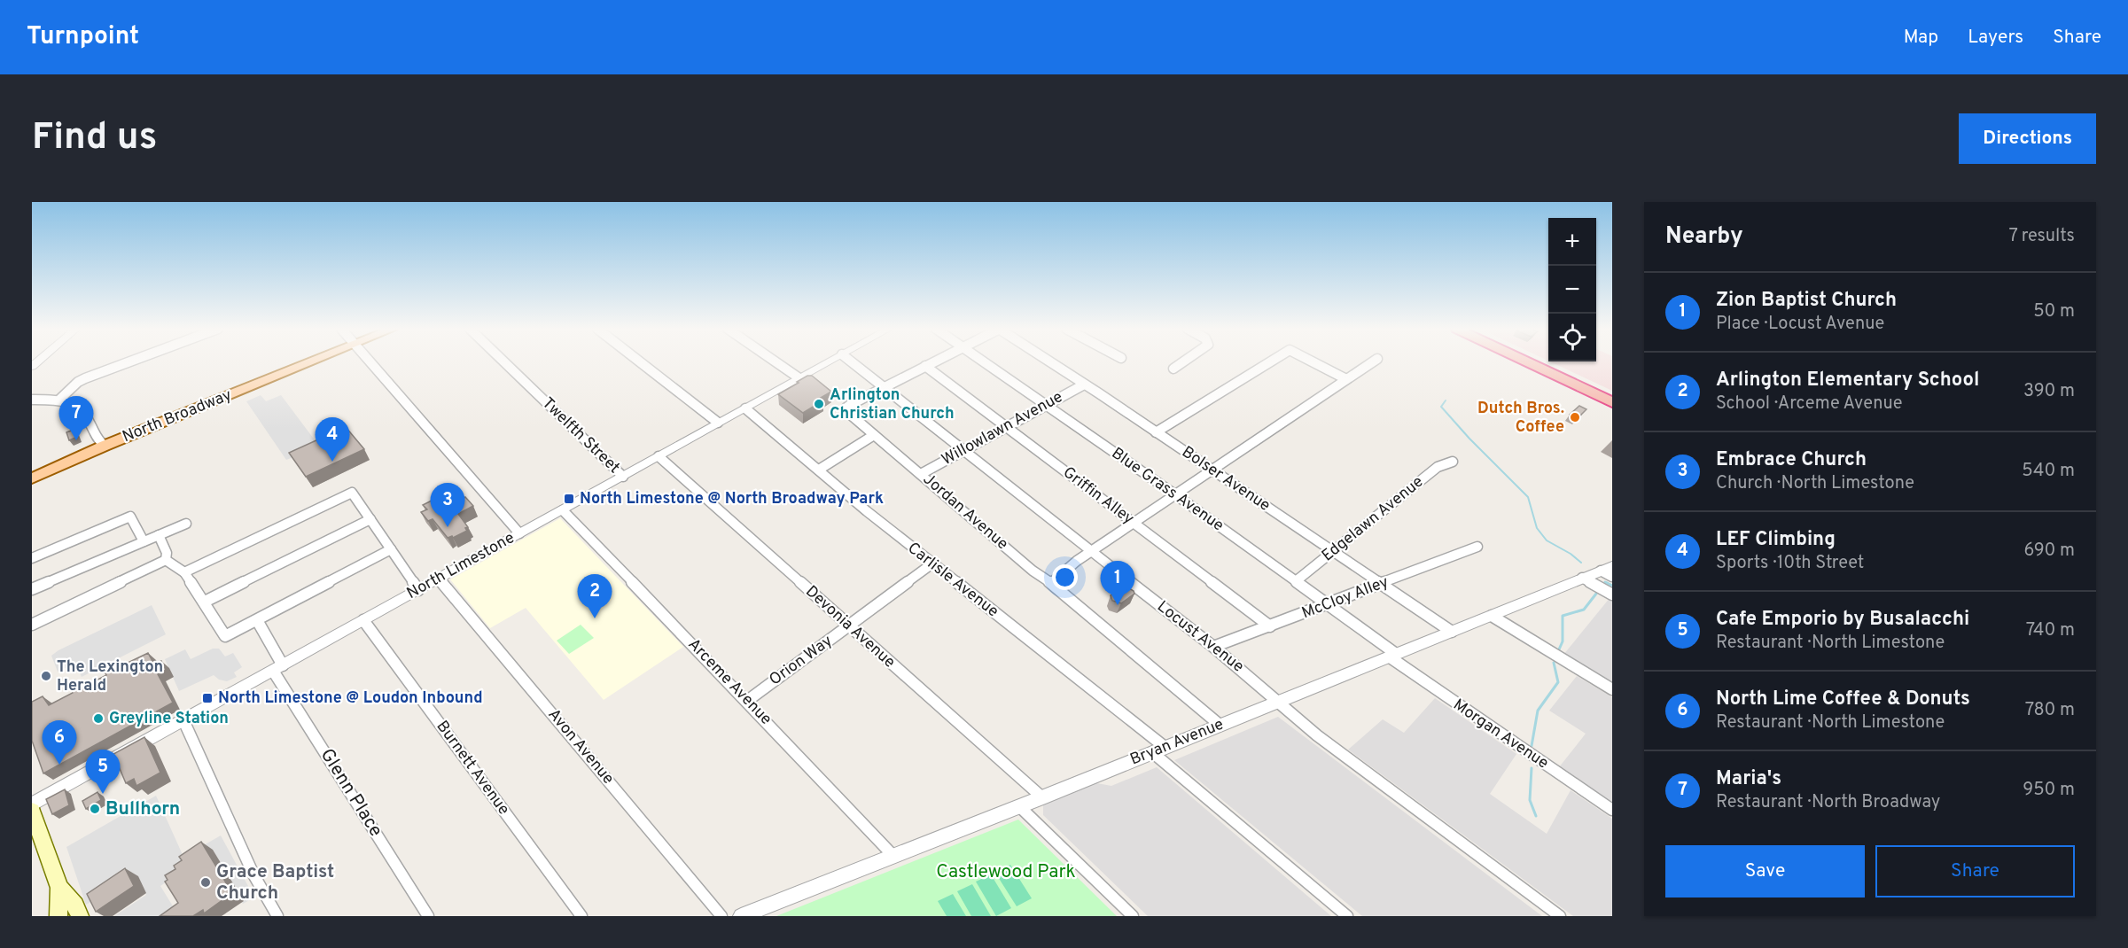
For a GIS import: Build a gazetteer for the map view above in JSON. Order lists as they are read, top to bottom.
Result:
{
  "streets": {
    "main road": ["North Broadway"],
    "street": [
      "Willowlawn Avenue",
      "Twelfth Street",
      "Bolser Avenue",
      "Blue Grass Avenue",
      "Griffin Alley",
      "Jordan Avenue",
      "Edgelawn Avenue",
      "North Limestone",
      "Carlisle Avenue",
      "McCloy Alley",
      "Devonia Avenue",
      "Locust Avenue",
      "Orion Way",
      "Arceme Avenue",
      "Morgan Avenue",
      "Bryan Avenue",
      "Avon Avenue",
      "Burnett Avenue",
      "Glenn Place"
    ]
  },
  "crossings": [
    ["Willowlawn Avenue", "Bolser Avenue"],
    ["Willowlawn Avenue", "Blue Grass Avenue"],
    ["Willowlawn Avenue", "Griffin Alley"],
    ["Willowlawn Avenue", "Jordan Avenue"],
    ["Willowlawn Avenue", "Locust Avenue"],
    ["Twelfth Street", "North Limestone"],
    ["Bolser Avenue", "Edgelawn Avenue"],
    ["Bolser Avenue", "McCloy Alley"],
    ["Bolser Avenue", "Bryan Avenue"],
    ["Blue Grass Avenue", "Edgelawn Avenue"],
    ["Blue Grass Avenue", "McCloy Alley"],
    ["Blue Grass Avenue", "Morgan Avenue"],
    ["Blue Grass Avenue", "Bryan Avenue"],
    ["Griffin Alley", "Jordan Avenue"],
    ["Griffin Alley", "McCloy Alley"],
    ["Jordan Avenue", "Locust Avenue"],
    ["Jordan Avenue", "Bryan Avenue"],
    ["North Limestone", "Carlisle Avenue"],
    ["North Limestone", "Devonia Avenue"],
    ["North Limestone", "Arceme Avenue"],
    ["North Limestone", "Avon Avenue"],
    ["North Limestone", "Burnett Avenue"],
    ["North Limestone", "Glenn Place"],
    ["Carlisle Avenue", "Orion Way"],
    ["Carlisle Avenue", "Bryan Avenue"],
    ["McCloy Alley", "Locust Avenue"],
    ["Devonia Avenue", "Orion Way"],
    ["Devonia Avenue", "Bryan Avenue"],
    ["Locust Avenue", "Bryan Avenue"],
    ["Orion Way", "Arceme Avenue"],
    ["Arceme Avenue", "Bryan Avenue"],
    ["Morgan Avenue", "Bryan Avenue"]
  ],
  "parks": ["Castlewood Park"],
  "places": {
    "other": [
      "Arlington Christian Church",
      "Dutch Bros. Coffee",
      "The Lexington Herald",
      "Greyline Station",
      "Bullhorn",
      "Grace Baptist Church"
    ],
    "transit": ["North Limestone @ North Broadway Park", "North Limestone @ Loudon Inbound"]
  },
  "page": {
    "header": "Turnpoint",
    "nav": ["Map", "Layers", "Share"],
    "buttons": [
      "Directions",
      ["Save", "Share"]
    ],
    "title": "Find us",
    "heading": ["Nearby", "7 results"],
    "map_buttons": ["+", "−"],
    "list": [
      {
        "mark": "1",
        "name": "Zion Baptist Church",
        "note": "Place · Locust Avenue",
        "value": "50 m"
      },
      {
        "mark": "2",
        "name": "Arlington Elementary School",
        "note": "School · Arceme Avenue",
        "value": "390 m"
      },
      {
        "mark": "3",
        "name": "Embrace Church",
        "note": "Church · North Limestone",
        "value": "540 m"
      },
      {
        "mark": "4",
        "name": "LEF Climbing",
        "note": "Sports · 10th Street",
        "value": "690 m"
      },
      {
        "mark": "5",
        "name": "Cafe Emporio by Busalacchi",
        "note": "Restaurant · North Limestone",
        "value": "740 m"
      },
      {
        "mark": "6",
        "name": "North Lime Coffee & Donuts",
        "note": "Restaurant · North Limestone",
        "value": "780 m"
      },
      {
        "mark": "7",
        "name": "Maria's",
        "note": "Restaurant · North Broadway",
        "value": "950 m"
      }
    ],
    "pins": [
      "7",
      "4",
      "3",
      "1",
      "2",
      "6",
      "5"
    ]
  }
}
